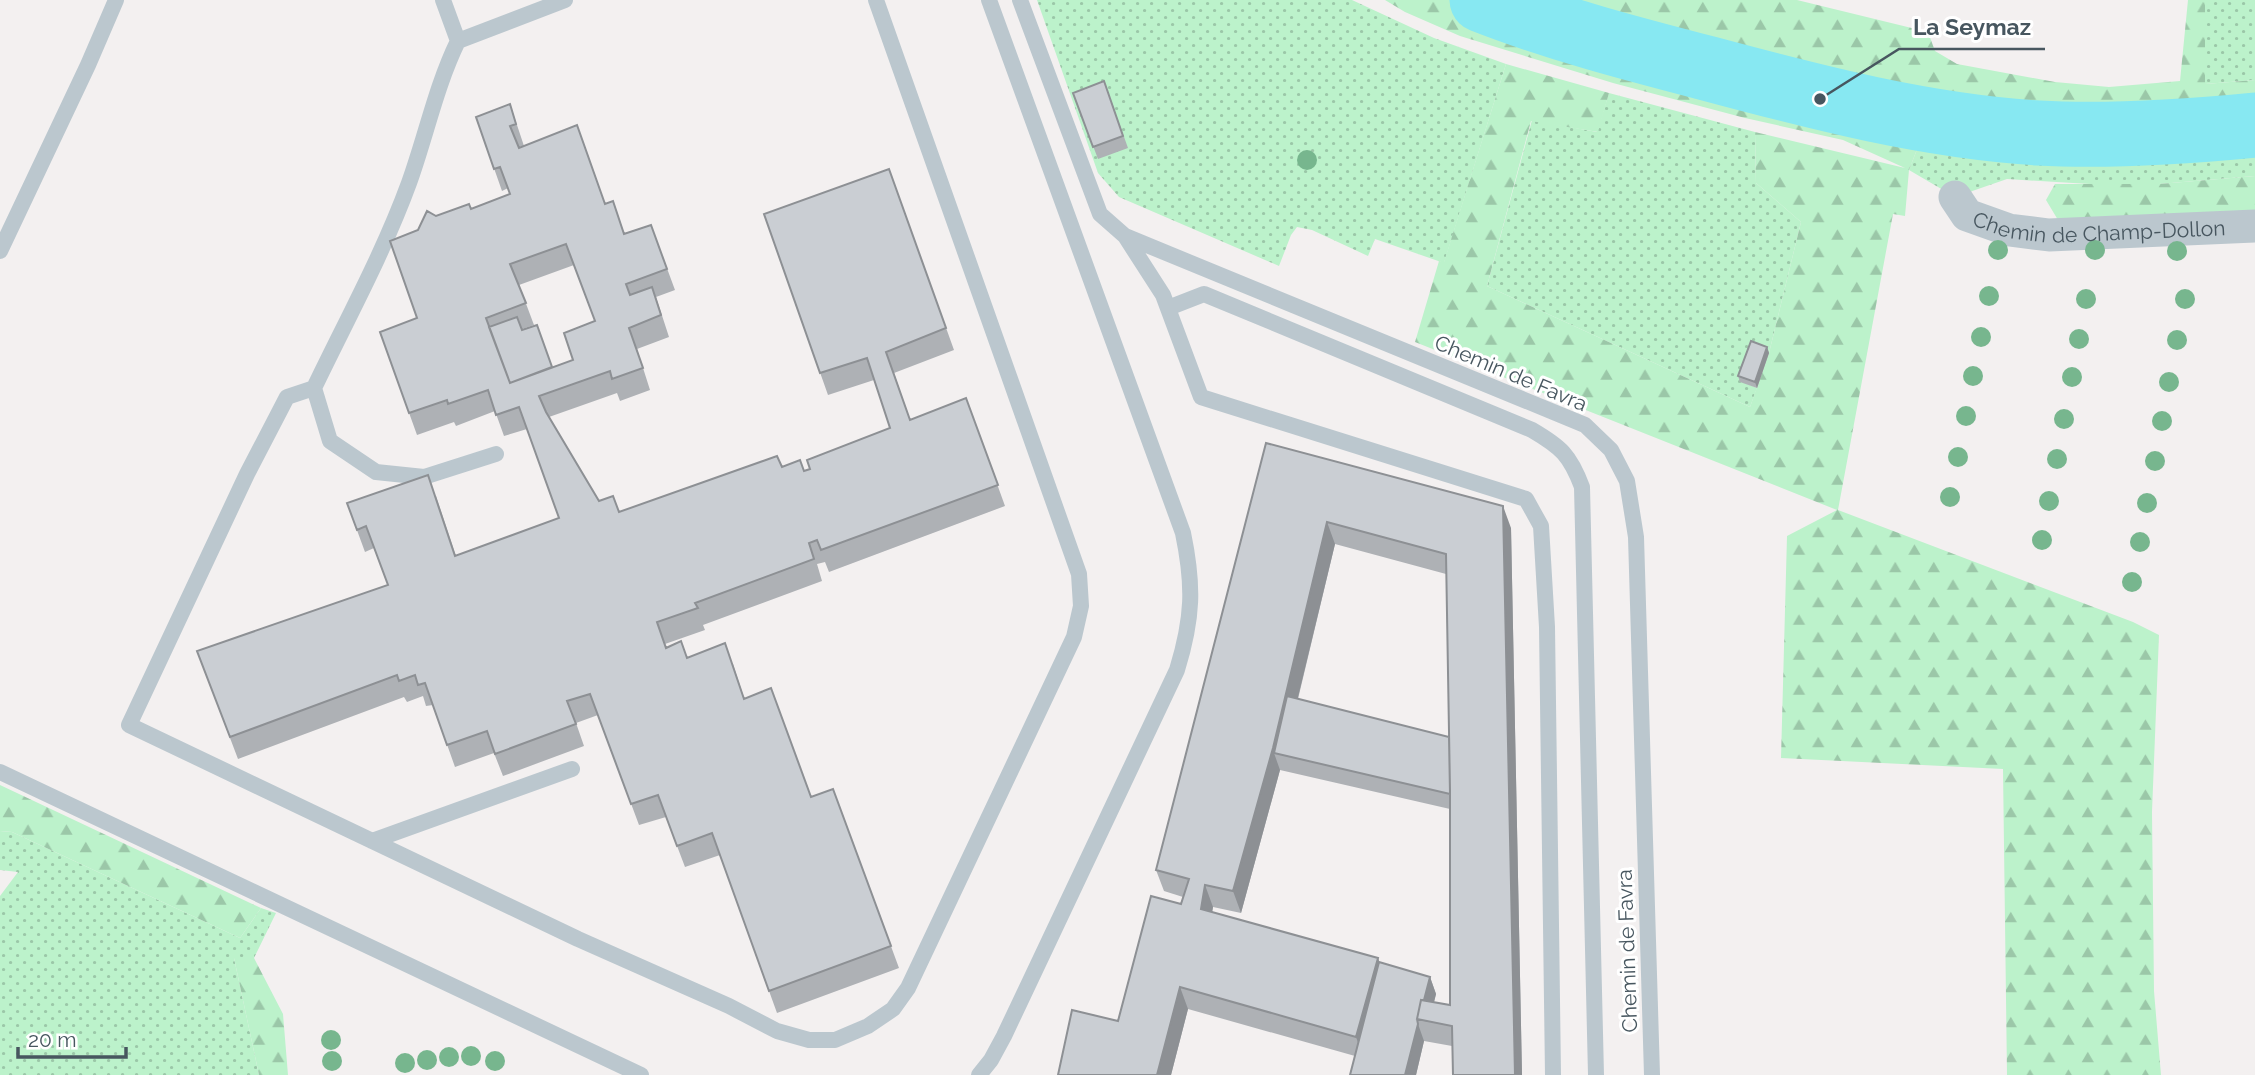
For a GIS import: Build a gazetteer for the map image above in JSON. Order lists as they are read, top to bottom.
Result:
{
  "streets": {
    "street": ["Chemin de Champ-Dollon"],
    "lane": ["Chemin de Favra"]
  },
  "places": ["La Seymaz"],
  "scale_bar": "20 m"
}
